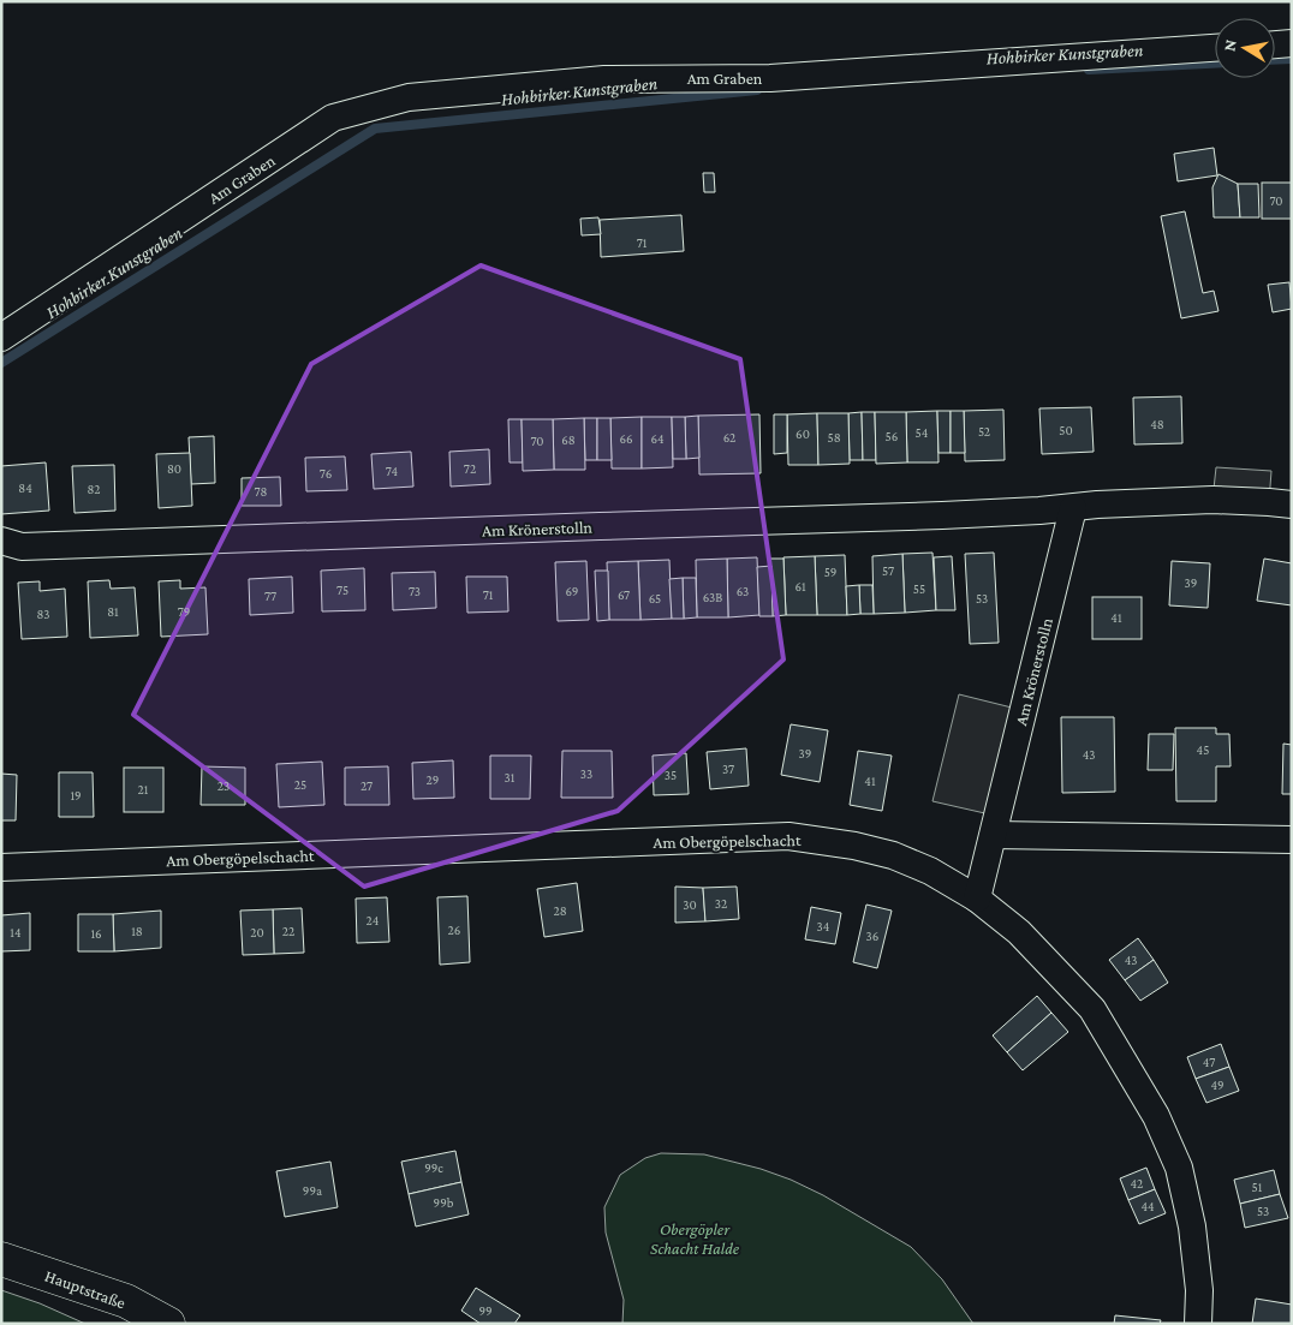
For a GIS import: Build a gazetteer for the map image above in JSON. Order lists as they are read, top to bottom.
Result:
{
  "streets": {
    "street": [
      "Am Graben",
      "Am Krönerstolln",
      "Am Obergöpelschacht",
      "Hauptstraße"
    ]
  },
  "crossings": [
    ["Am Krönerstolln", "Am Obergöpelschacht"]
  ],
  "water": ["Hohbirker Kunstgraben"],
  "parks": ["Obergöpler Schacht Halde"],
  "house_numbers": [
    "70",
    "71",
    "48",
    "50",
    "52",
    "54",
    "60",
    "56",
    "62",
    "58",
    "66",
    "64",
    "68",
    "70",
    "80",
    "72",
    "74",
    "76",
    "84",
    "82",
    "78",
    "57",
    "59",
    "39",
    "61",
    "55",
    "75",
    "73",
    "69",
    "63",
    "71",
    "67",
    "77",
    "63B",
    "65",
    "53",
    "81",
    "79",
    "83",
    "41",
    "45",
    "39",
    "43",
    "37",
    "33",
    "35",
    "31",
    "29",
    "41",
    "25",
    "23",
    "27",
    "21",
    "19",
    "32",
    "30",
    "28",
    "24",
    "34",
    "26",
    "18",
    "22",
    "14",
    "20",
    "16",
    "36",
    "43",
    "47",
    "49",
    "99c",
    "42",
    "51",
    "99a",
    "99b",
    "44",
    "53",
    "99"
  ],
  "north": "left"
}
